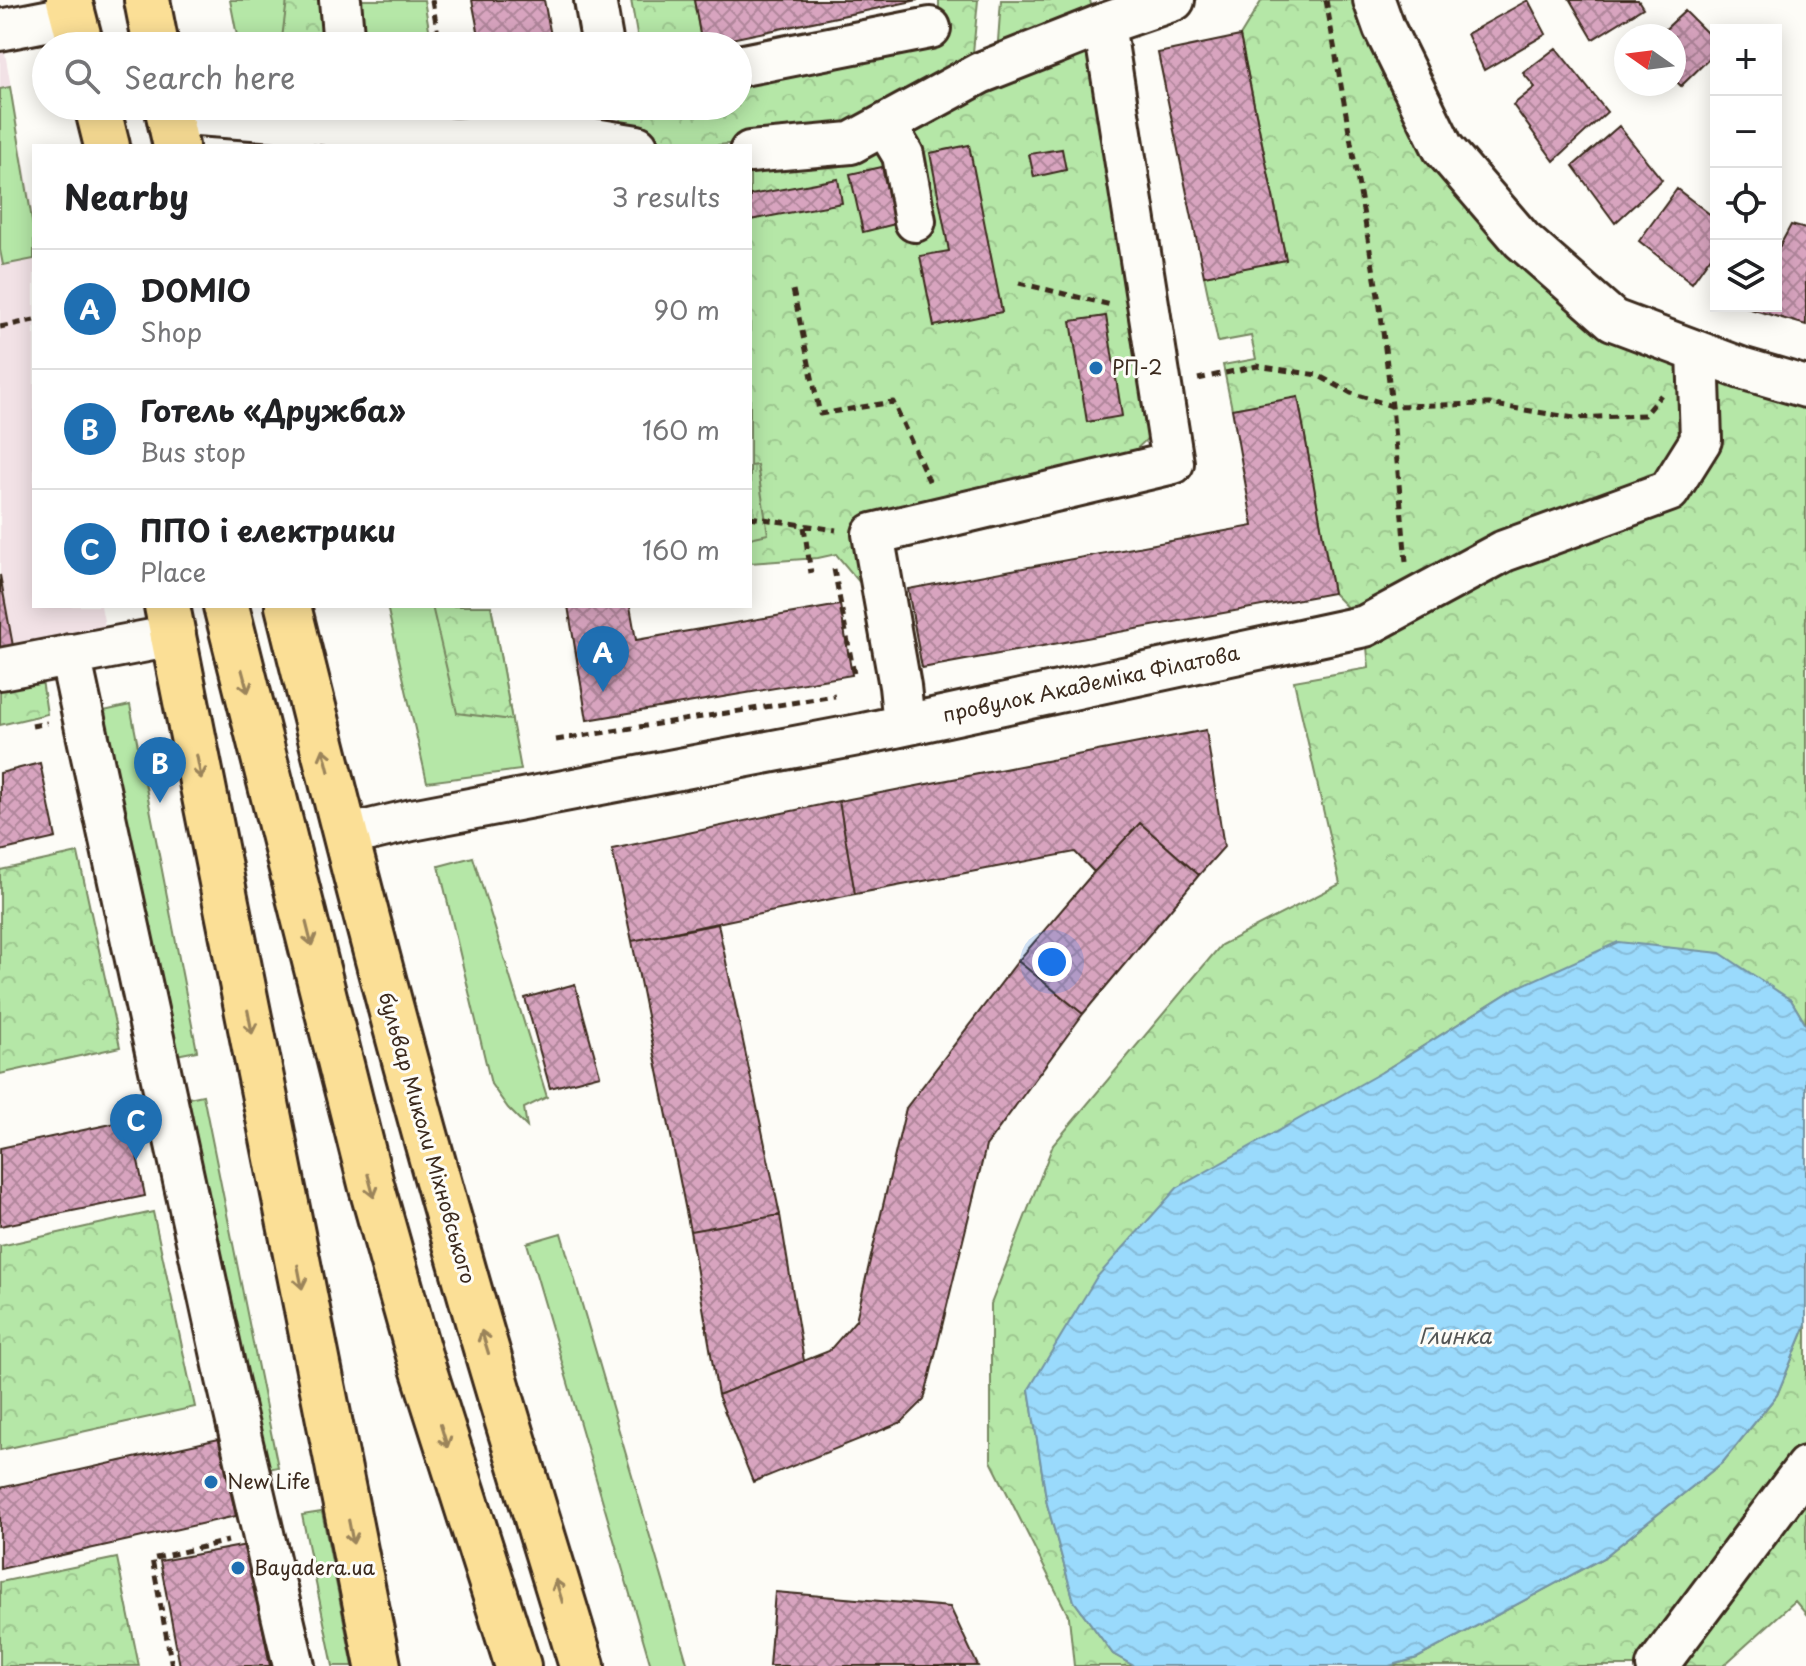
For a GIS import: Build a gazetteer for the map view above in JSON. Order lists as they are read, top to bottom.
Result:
{
  "streets": {
    "main road": ["бульвар Миколи Міхновського"],
    "street": ["провулок Академіка Філатова"]
  },
  "crossings": [
    ["провулок Академіка Філатова", "бульвар Миколи Міхновського"]
  ],
  "water": ["Глинка"],
  "places": ["РП-2", "New Life", "Bayadera.ua"],
  "north": "left",
  "page": {
    "map_buttons": ["+", "−"],
    "search": "Search here",
    "heading": ["Nearby", "3 results"],
    "list": [
      {
        "mark": "A",
        "name": "DOMIO",
        "note": "Shop",
        "value": "90 m"
      },
      {
        "mark": "B",
        "name": "Готель «Дружба»",
        "note": "Bus stop",
        "value": "160 m"
      },
      {
        "mark": "C",
        "name": "ППО і електрики",
        "note": "Place",
        "value": "160 m"
      }
    ],
    "pins": ["A", "B", "C"]
  }
}
